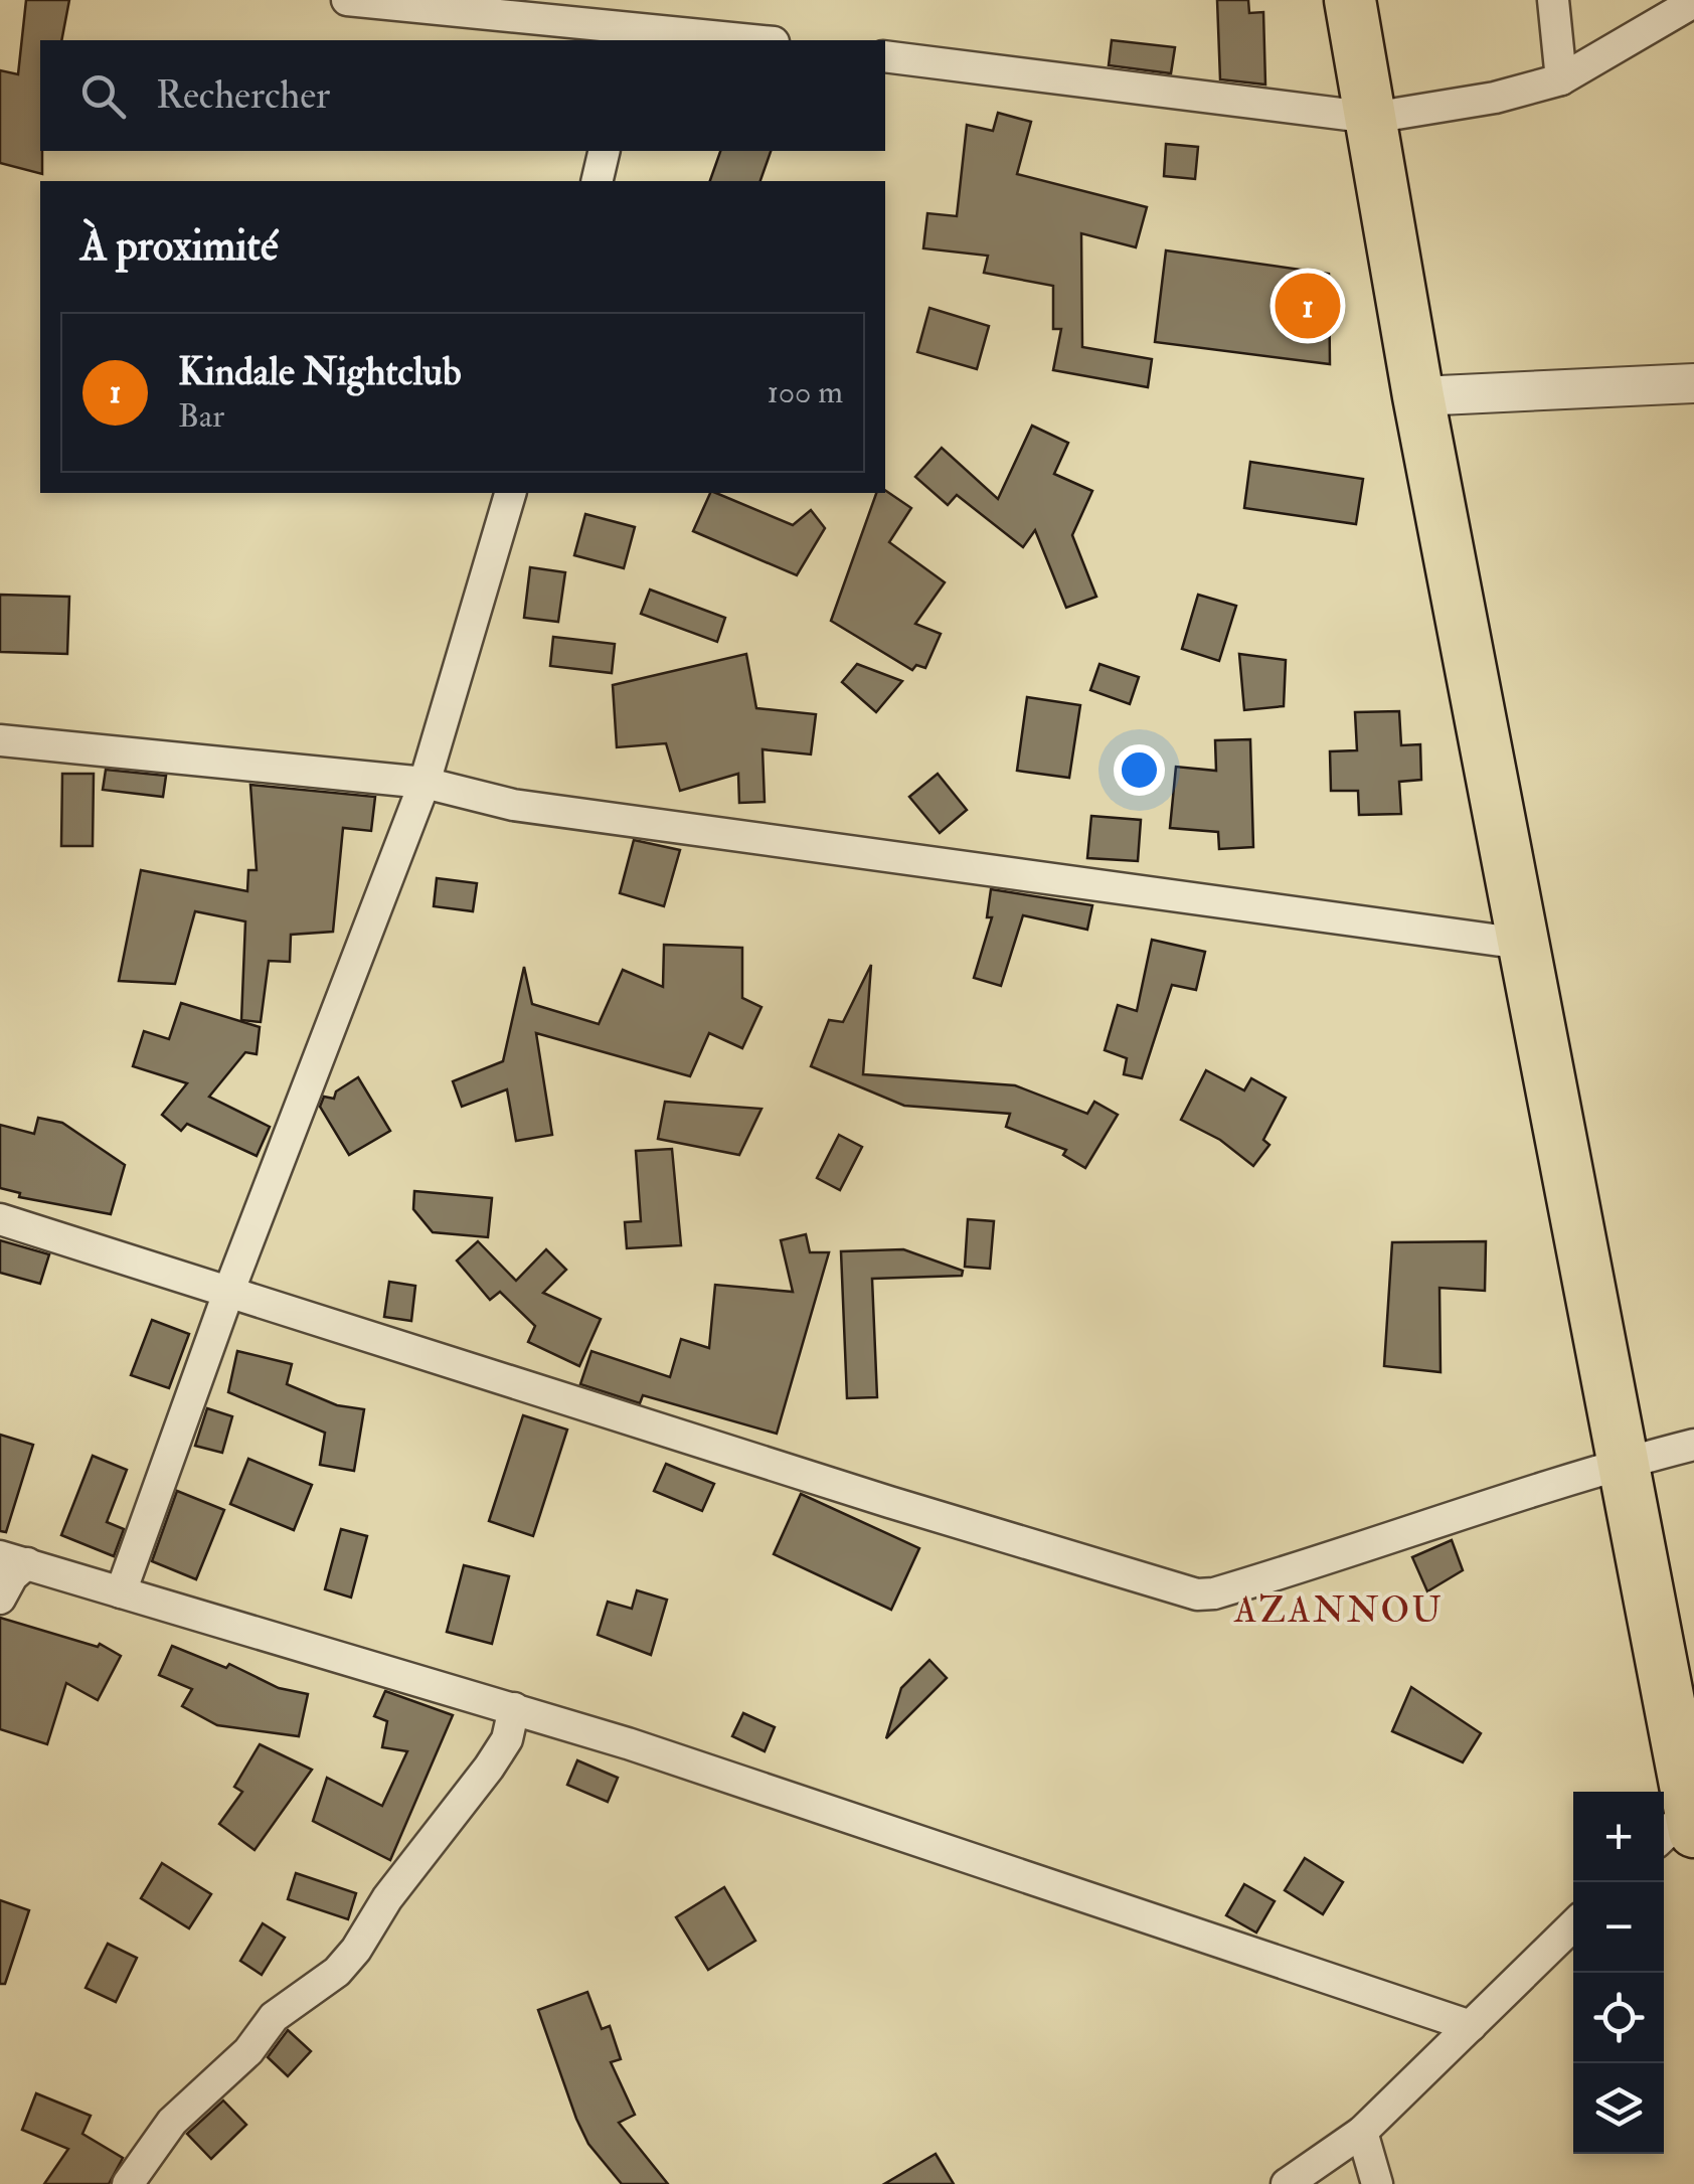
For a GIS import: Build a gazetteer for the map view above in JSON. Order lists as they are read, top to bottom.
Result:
{
  "districts": ["AZANNOU"],
  "page": {
    "search": "Rechercher",
    "heading": "À proximité",
    "pins": "1",
    "list": [
      {
        "mark": "1",
        "name": "Kindale Nightclub",
        "note": "Bar",
        "value": "100 m"
      }
    ],
    "map_buttons": ["+", "−"]
  }
}
